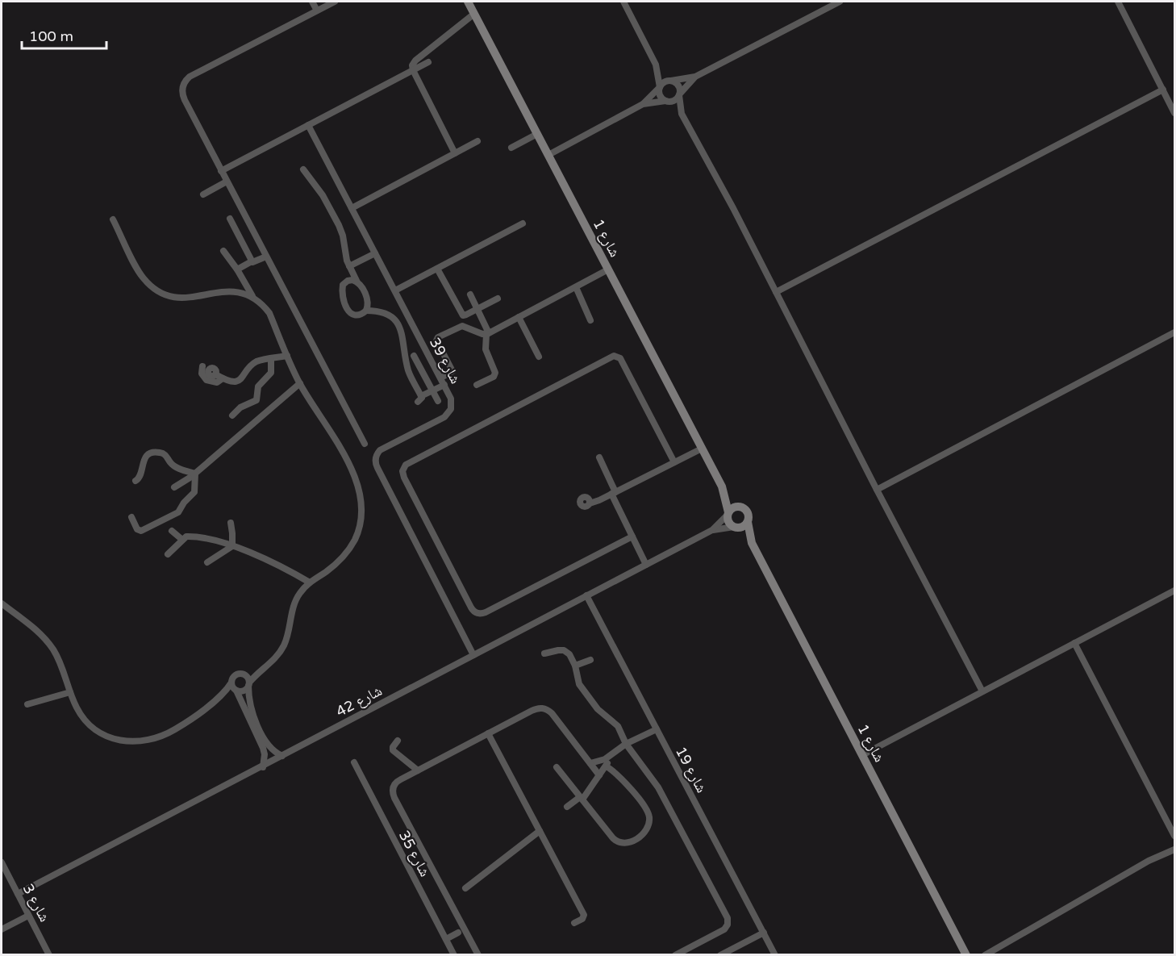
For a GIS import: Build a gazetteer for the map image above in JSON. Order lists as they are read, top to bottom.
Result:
{
  "streets": {
    "street": [
      "شارع 1",
      "شارع 39",
      "شارع 42",
      "شارع 19",
      "شارع 35",
      "شارع 3"
    ]
  },
  "crossings": [
    ["شارع 1", "شارع 42"],
    ["شارع 39", "شارع 42"],
    ["شارع 42", "شارع 19"],
    ["شارع 42", "شارع 3"]
  ],
  "scale_bar": "100 m"
}
